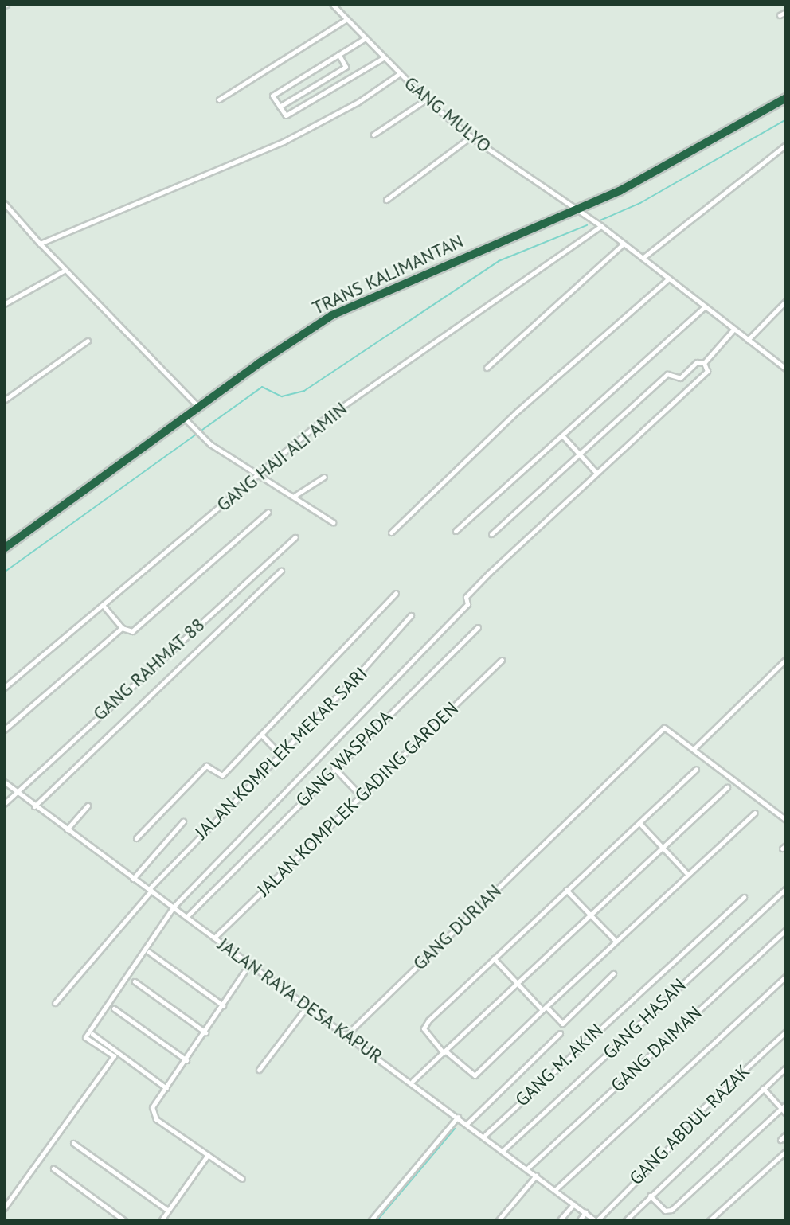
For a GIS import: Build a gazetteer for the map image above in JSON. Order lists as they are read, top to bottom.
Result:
{
  "streets": {
    "highway": ["TRANS KALIMANTAN"],
    "street": [
      "GANG MULYO",
      "GANG HAJI ALI AMIN",
      "GANG RAHMAT 88",
      "JALAN KOMPLEK MEKAR SARI",
      "GANG WASPADA",
      "JALAN KOMPLEK GADING GARDEN",
      "GANG DURIAN",
      "JALAN RAYA DESA KAPUR",
      "GANG HASAN",
      "GANG DAIMAN",
      "GANG M. AKIN",
      "GANG ABDUL RAZAK"
    ]
  },
  "crossings": [
    ["GANG MULYO", "TRANS KALIMANTAN"],
    ["GANG MULYO", "GANG HAJI ALI AMIN"],
    ["GANG RAHMAT 88", "JALAN RAYA DESA KAPUR"],
    ["JALAN KOMPLEK MEKAR SARI", "JALAN RAYA DESA KAPUR"],
    ["GANG WASPADA", "JALAN RAYA DESA KAPUR"],
    ["JALAN KOMPLEK GADING GARDEN", "JALAN RAYA DESA KAPUR"],
    ["GANG DURIAN", "JALAN RAYA DESA KAPUR"],
    ["JALAN RAYA DESA KAPUR", "GANG HASAN"],
    ["JALAN RAYA DESA KAPUR", "GANG DAIMAN"],
    ["JALAN RAYA DESA KAPUR", "GANG M. AKIN"],
    ["JALAN RAYA DESA KAPUR", "GANG ABDUL RAZAK"]
  ]
}
